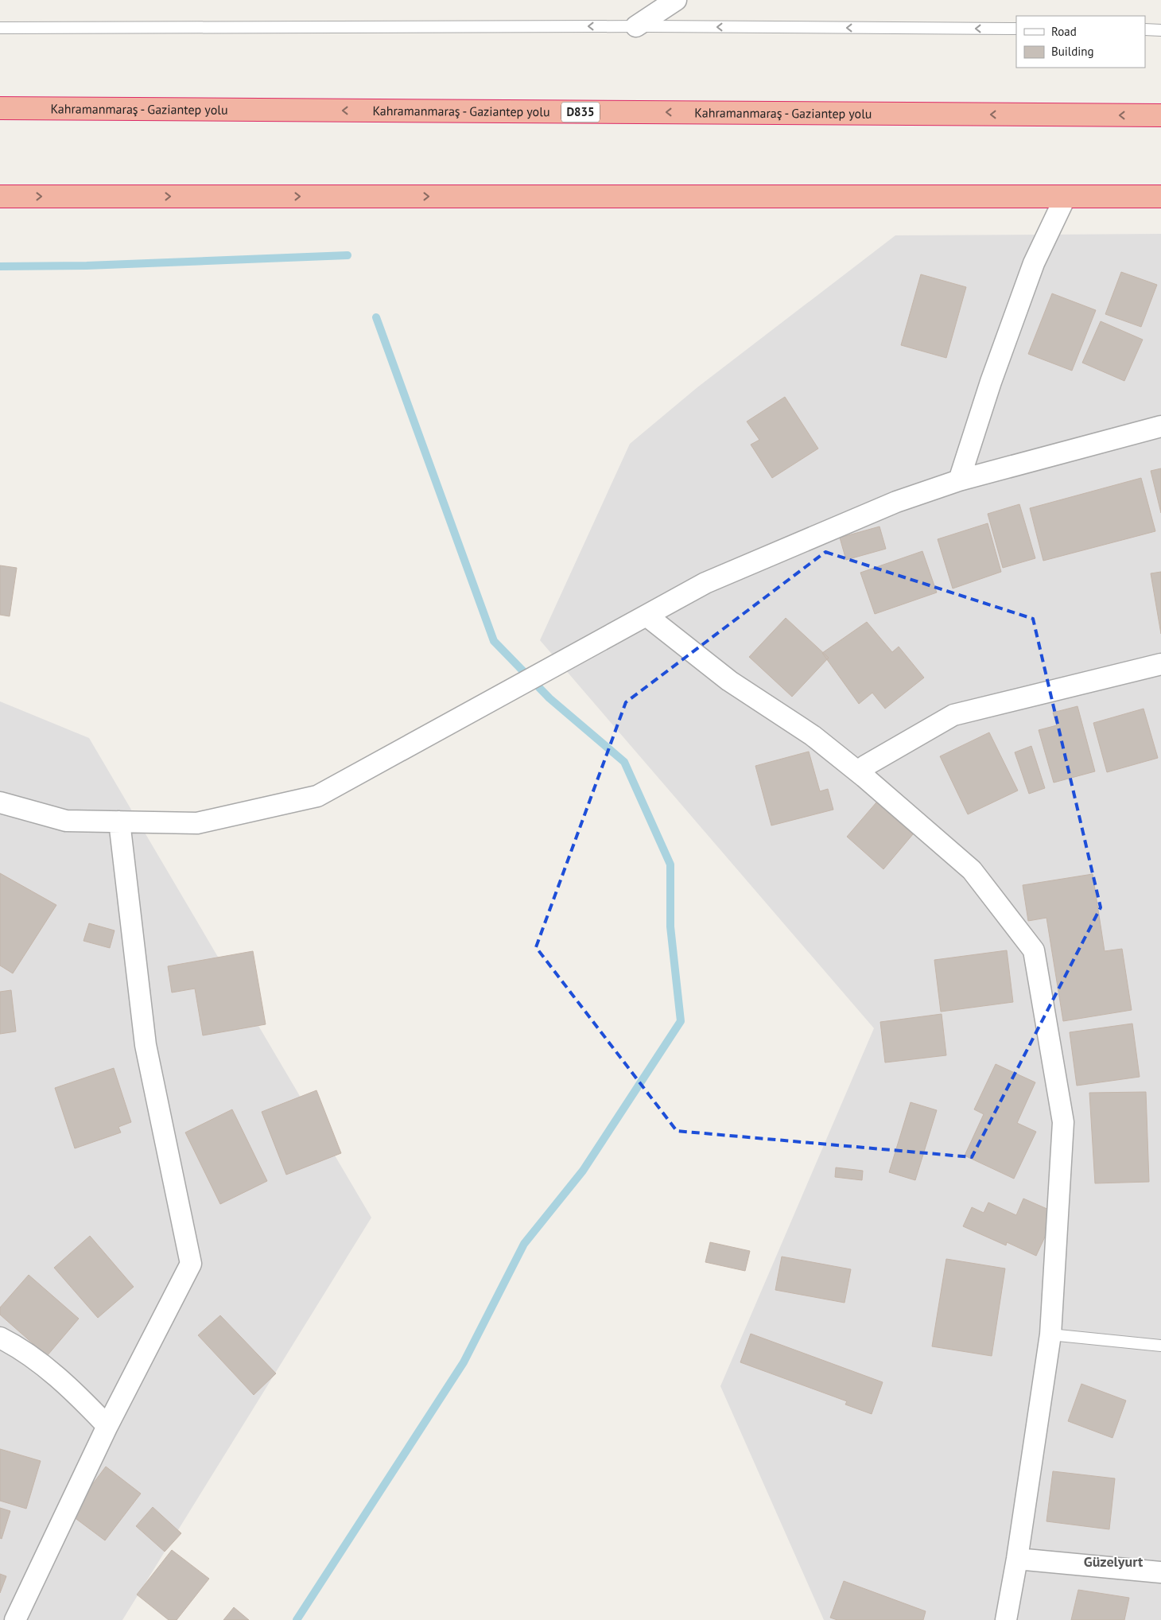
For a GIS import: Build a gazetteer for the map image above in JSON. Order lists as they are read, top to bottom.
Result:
{
  "streets": {
    "highway": ["Kahramanmaraş - Gaziantep yolu", "D835"]
  },
  "districts": ["Güzelyurt"],
  "legend": ["Road", "Building"]
}
